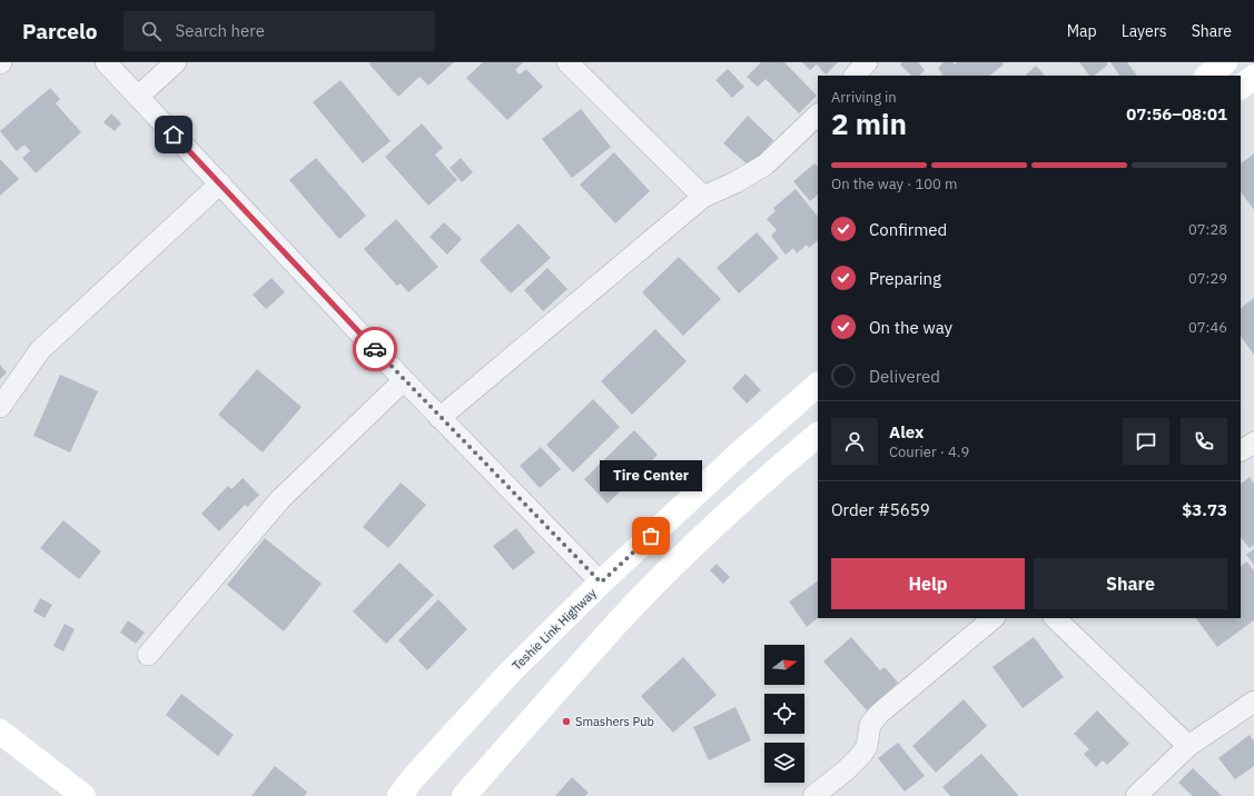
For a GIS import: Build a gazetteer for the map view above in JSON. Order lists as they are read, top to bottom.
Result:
{
  "streets": {
    "main road": ["Teshie Link Highway"]
  },
  "places": ["Tire Center", "Smashers Pub"],
  "north": "right",
  "page": {
    "header": "Parcelo",
    "search": "Search here",
    "nav": ["Map", "Layers", "Share"],
    "heading": ["2 min", "Arriving in", "07:56–08:01"],
    "panel": [
      "Alex",
      "Courier · 4.9",
      "Order #5659",
      "$3.73"
    ],
    "bar": "On the way · 100 m",
    "list": [
      ["Confirmed", "07:28"],
      ["Preparing", "07:29"],
      ["On the way", "07:46"],
      "Delivered"
    ],
    "bubble": "Tire Center",
    "buttons": ["Help", "Share"]
  }
}
